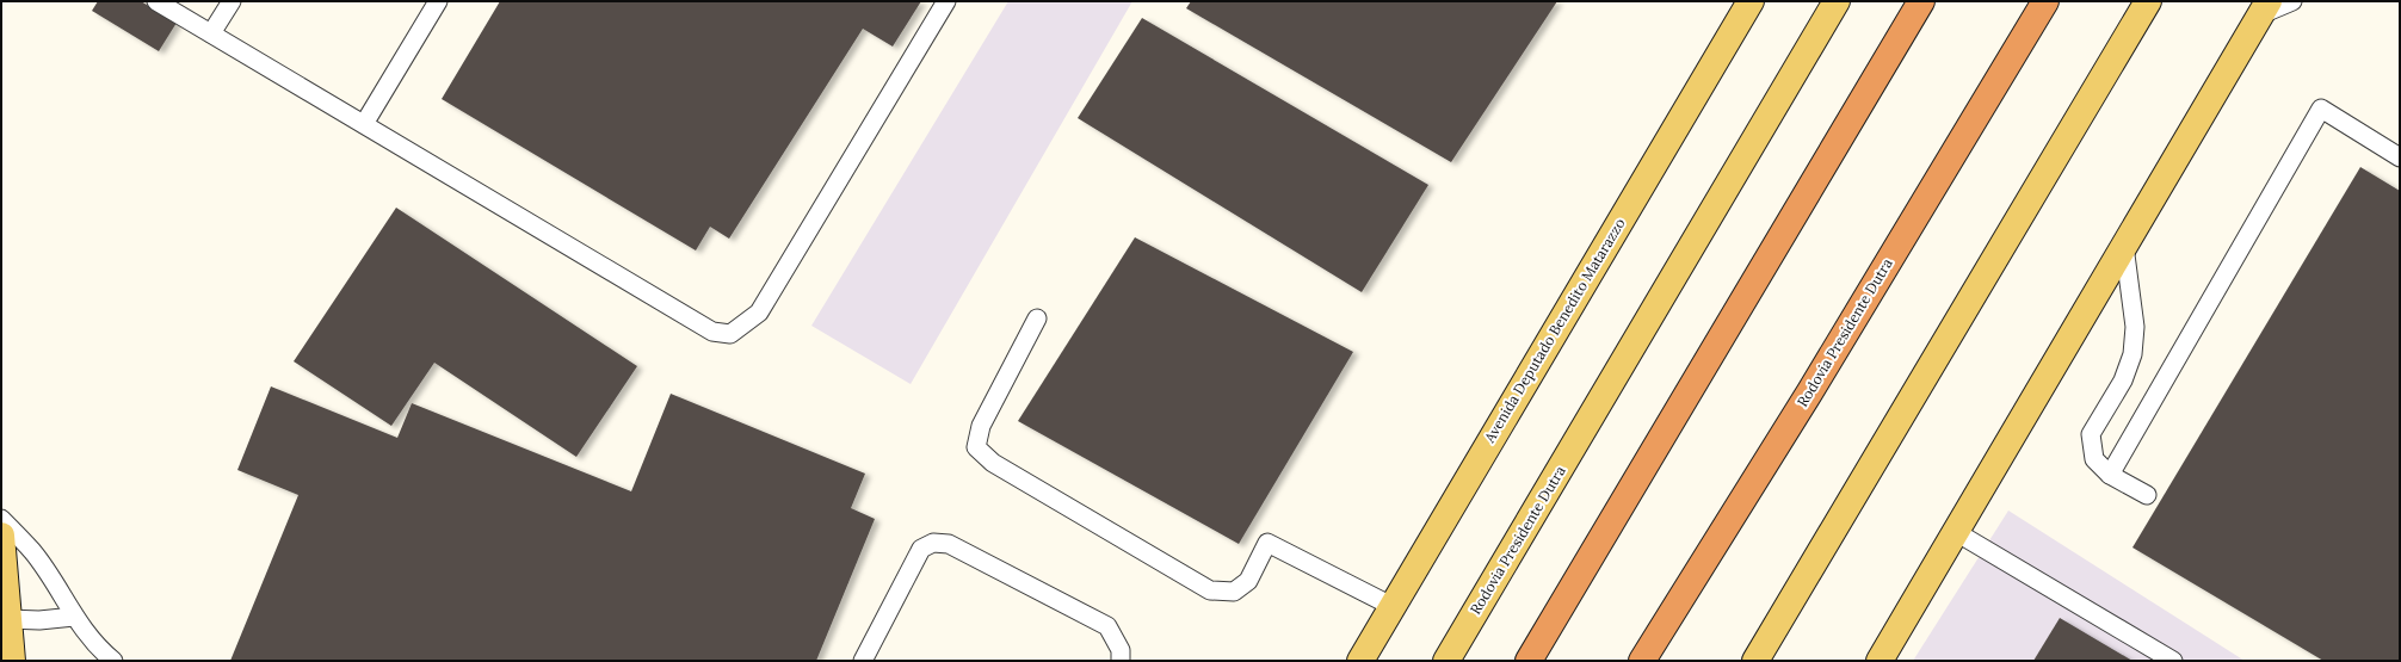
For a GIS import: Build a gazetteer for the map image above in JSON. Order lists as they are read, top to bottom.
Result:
{
  "streets": {
    "highway": ["Rodovia Presidente Dutra"],
    "main road": ["Avenida Deputado Benedito Matarazzo"]
  }
}
